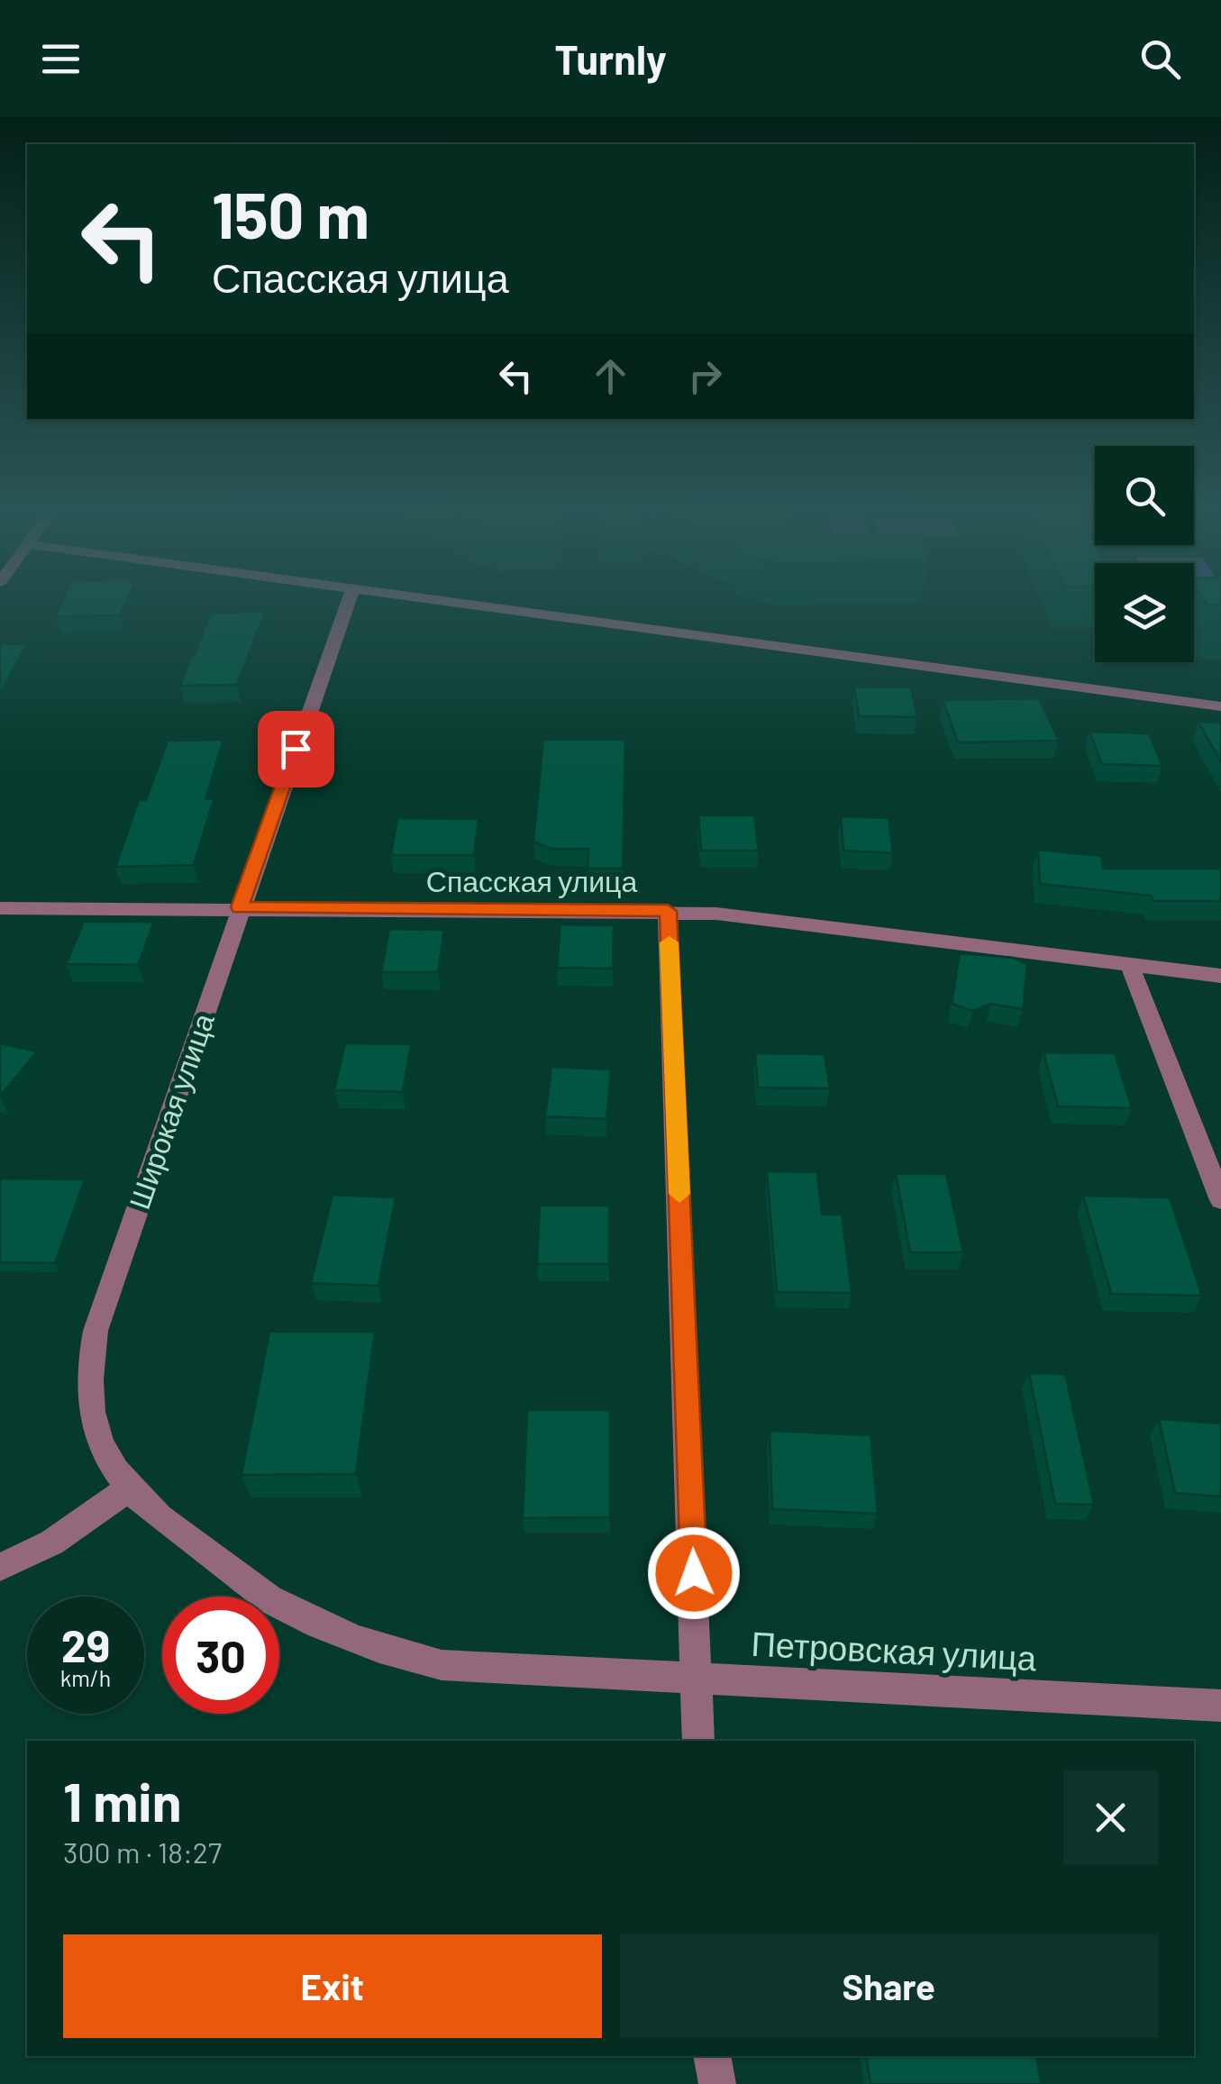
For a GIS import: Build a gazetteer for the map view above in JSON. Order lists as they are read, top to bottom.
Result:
{
  "streets": {
    "street": ["Спасская улица", "Широкая улица", "Петровская улица"]
  },
  "crossings": [
    ["Спасская улица", "Широкая улица"],
    ["Широкая улица", "Петровская улица"]
  ],
  "page": {
    "header": "Turnly",
    "turn": ["150 m", "Спасская улица"],
    "speed": "29 km/h",
    "limit": "30",
    "heading": ["1 min", "300 m · 18:27"],
    "buttons": ["Exit", "Share"]
  }
}
